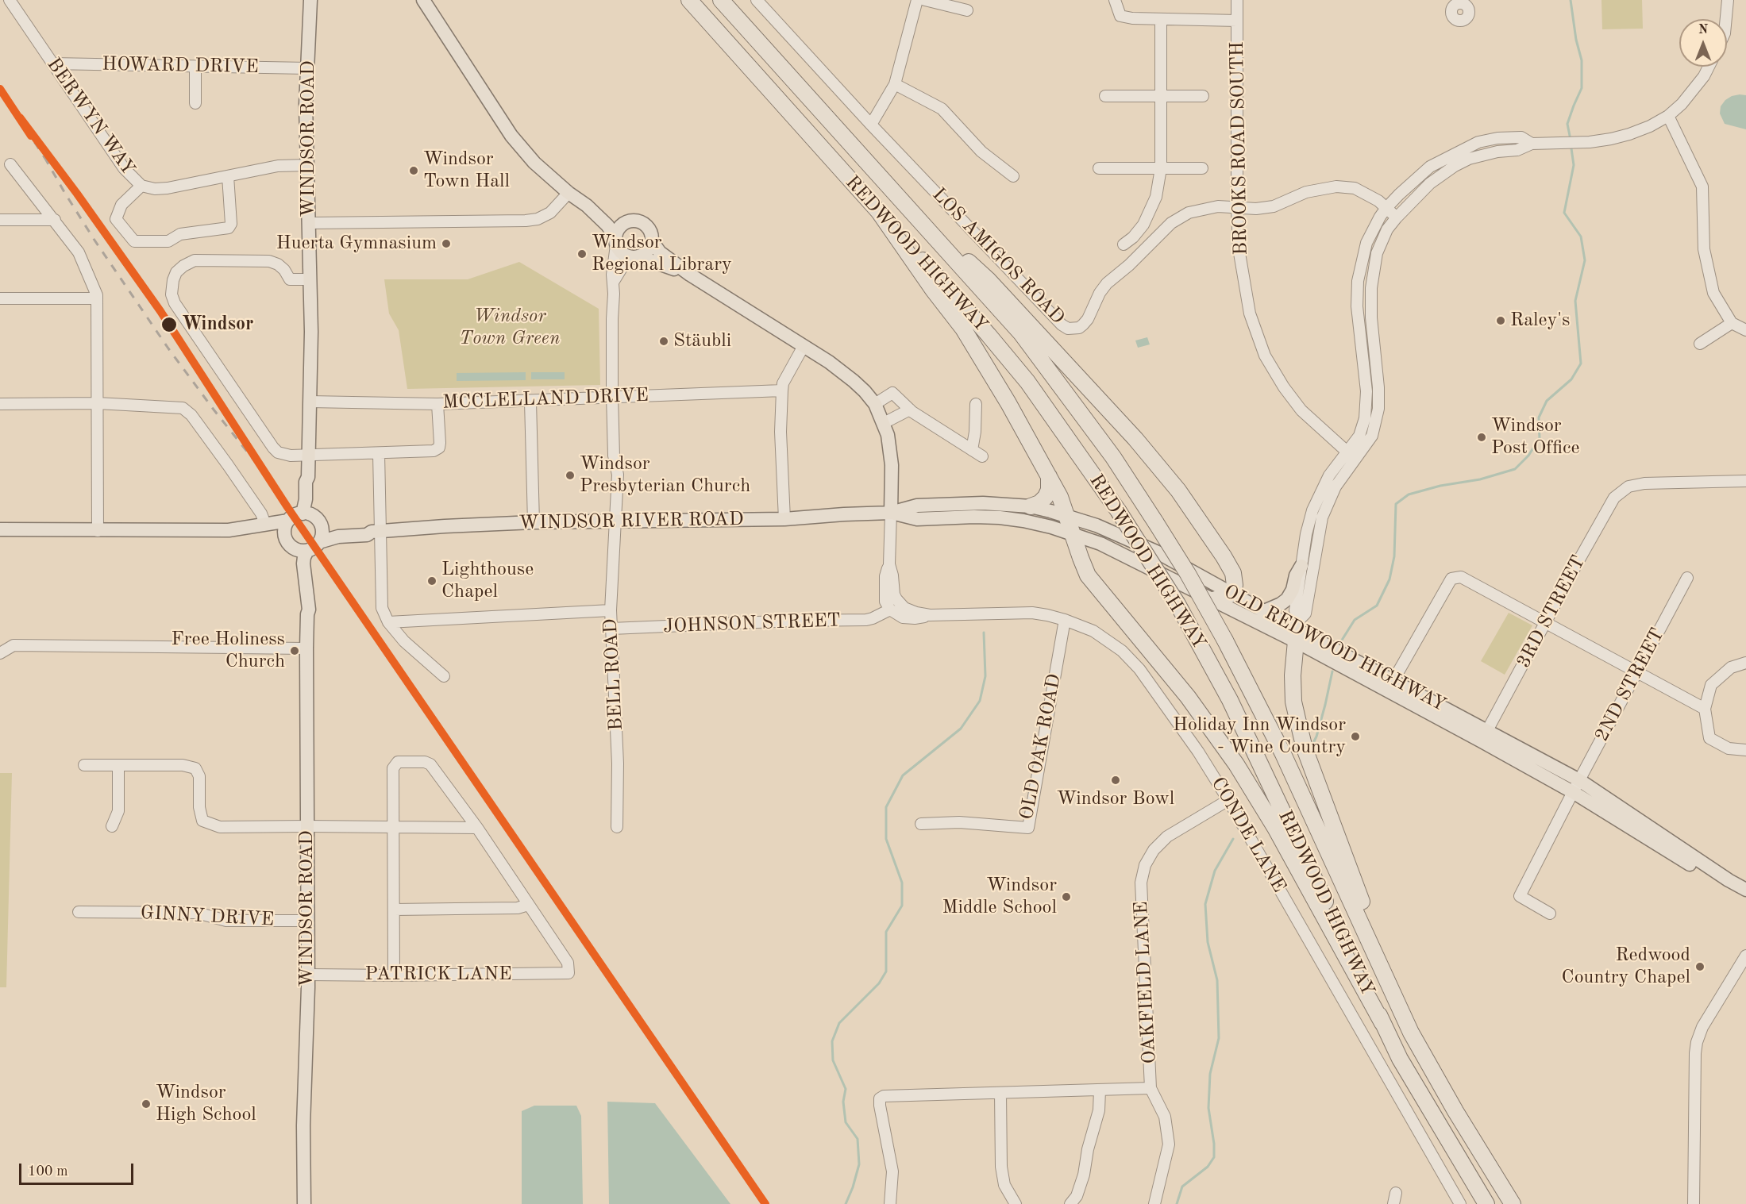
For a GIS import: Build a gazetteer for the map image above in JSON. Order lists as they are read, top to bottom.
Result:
{
  "streets": {
    "highway": ["REDWOOD HIGHWAY"],
    "main road": ["WINDSOR ROAD", "WINDSOR RIVER ROAD", "OLD REDWOOD HIGHWAY"],
    "street": [
      "HOWARD DRIVE",
      "BERWYN WAY",
      "BROOKS ROAD SOUTH",
      "LOS AMIGOS ROAD",
      "MCCLELLAND DRIVE",
      "3RD STREET",
      "JOHNSON STREET",
      "BELL ROAD",
      "2ND STREET",
      "OLD OAK ROAD",
      "CONDE LANE",
      "GINNY DRIVE",
      "PATRICK LANE",
      "OAKFIELD LANE"
    ]
  },
  "crossings": [
    ["HOWARD DRIVE", "BERWYN WAY"],
    ["HOWARD DRIVE", "WINDSOR ROAD"],
    ["BERWYN WAY", "WINDSOR ROAD"],
    ["WINDSOR ROAD", "MCCLELLAND DRIVE"],
    ["WINDSOR ROAD", "WINDSOR RIVER ROAD"],
    ["WINDSOR ROAD", "GINNY DRIVE"],
    ["WINDSOR ROAD", "PATRICK LANE"],
    ["BROOKS ROAD SOUTH", "LOS AMIGOS ROAD"],
    ["MCCLELLAND DRIVE", "BELL ROAD"],
    ["WINDSOR RIVER ROAD", "OLD REDWOOD HIGHWAY"],
    ["WINDSOR RIVER ROAD", "BELL ROAD"],
    ["WINDSOR RIVER ROAD", "CONDE LANE"],
    ["3RD STREET", "OLD REDWOOD HIGHWAY"],
    ["JOHNSON STREET", "BELL ROAD"],
    ["JOHNSON STREET", "CONDE LANE"],
    ["OLD REDWOOD HIGHWAY", "2ND STREET"],
    ["OLD REDWOOD HIGHWAY", "CONDE LANE"],
    ["OLD OAK ROAD", "CONDE LANE"],
    ["CONDE LANE", "OAKFIELD LANE"]
  ],
  "parks": ["Windsor Town Green"],
  "places": [
    "Windsor Town Hall",
    "Huerta Gymnasium",
    "Windsor Regional Library",
    "Raley's",
    "Windsor",
    "Stäubli",
    "Windsor Post Office",
    "Windsor Presbyterian Church",
    "Lighthouse Chapel",
    "Free Holiness Church",
    "Holiday Inn Windsor - Wine Country",
    "Windsor Bowl",
    "Windsor Middle School",
    "Redwood Country Chapel",
    "Windsor High School"
  ],
  "scale_bar": "100 m",
  "north": "top"
}
